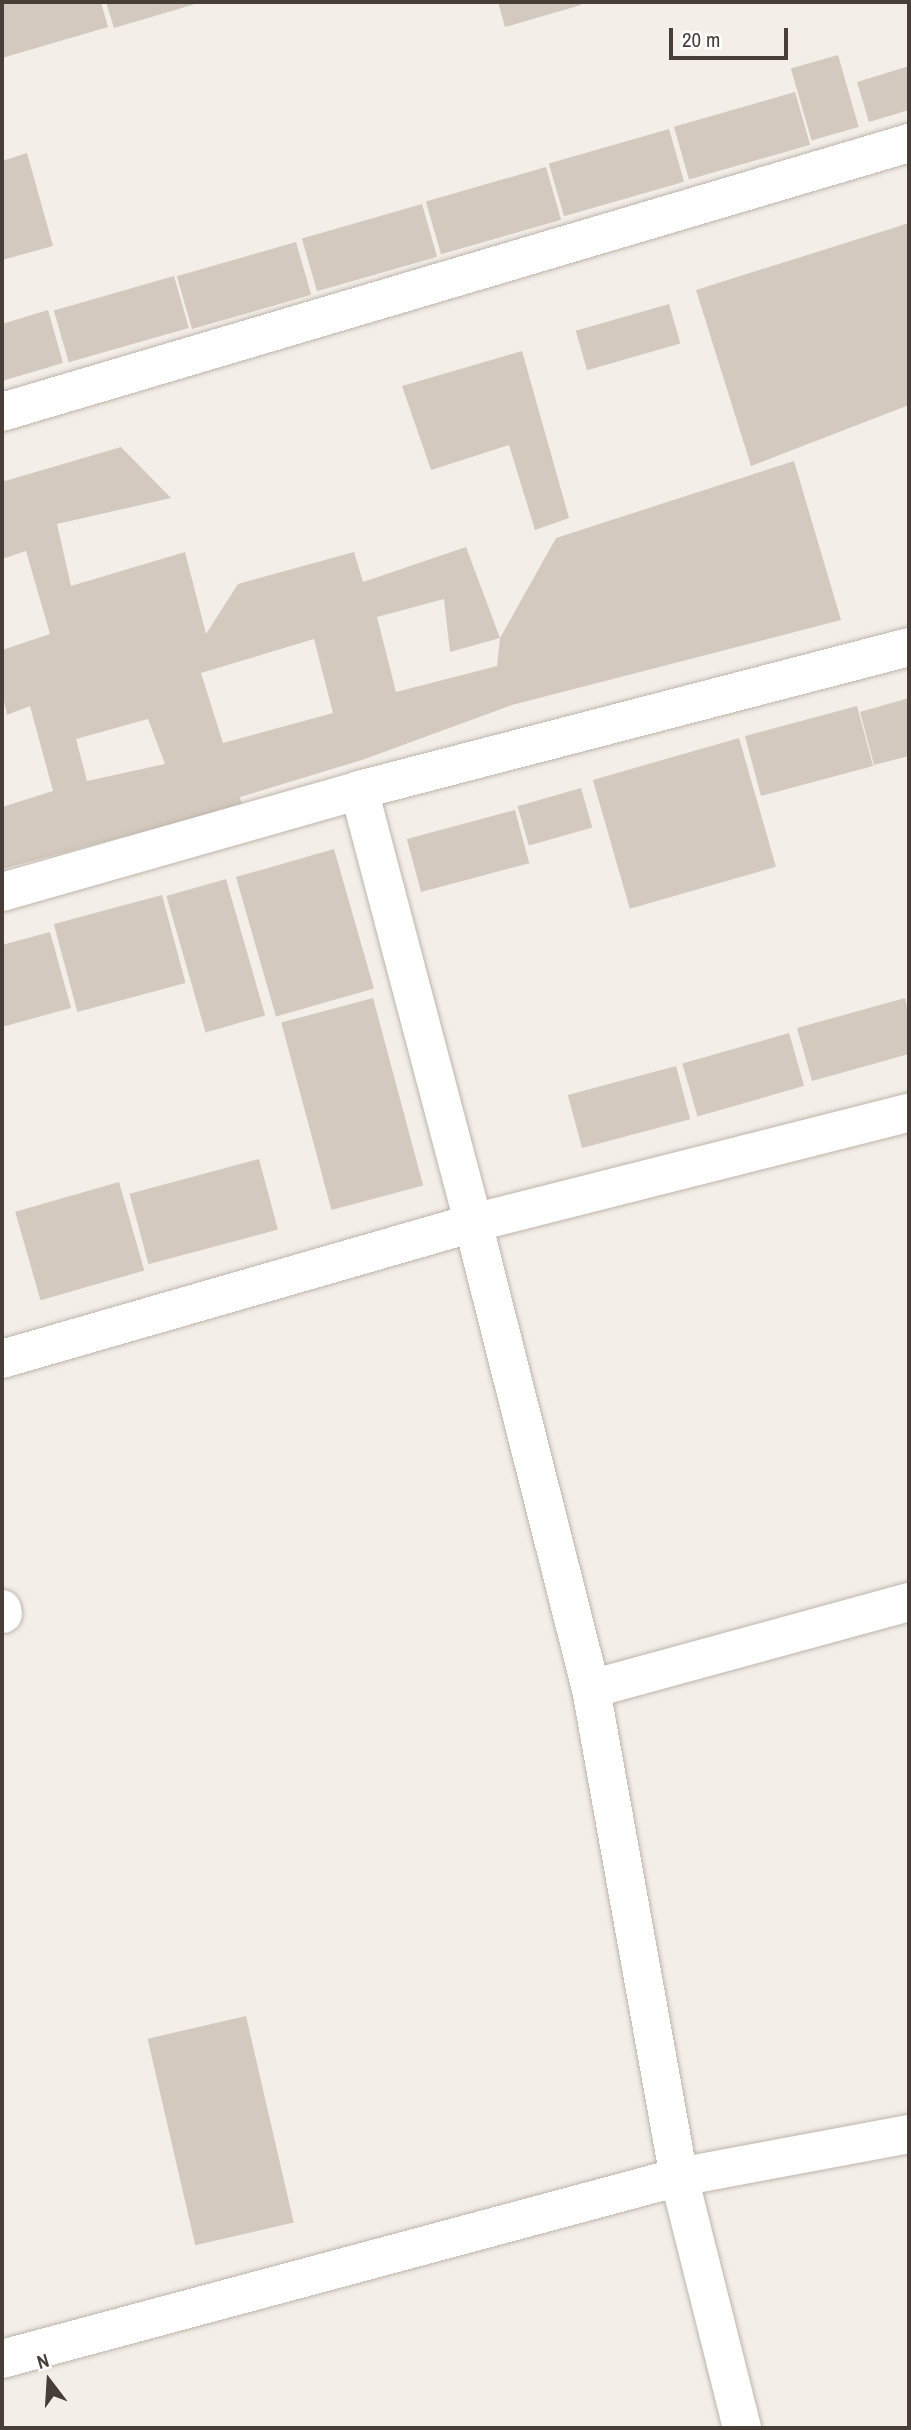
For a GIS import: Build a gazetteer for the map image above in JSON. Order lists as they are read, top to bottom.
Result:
{
  "scale_bar": "20 m",
  "north": "top"
}
